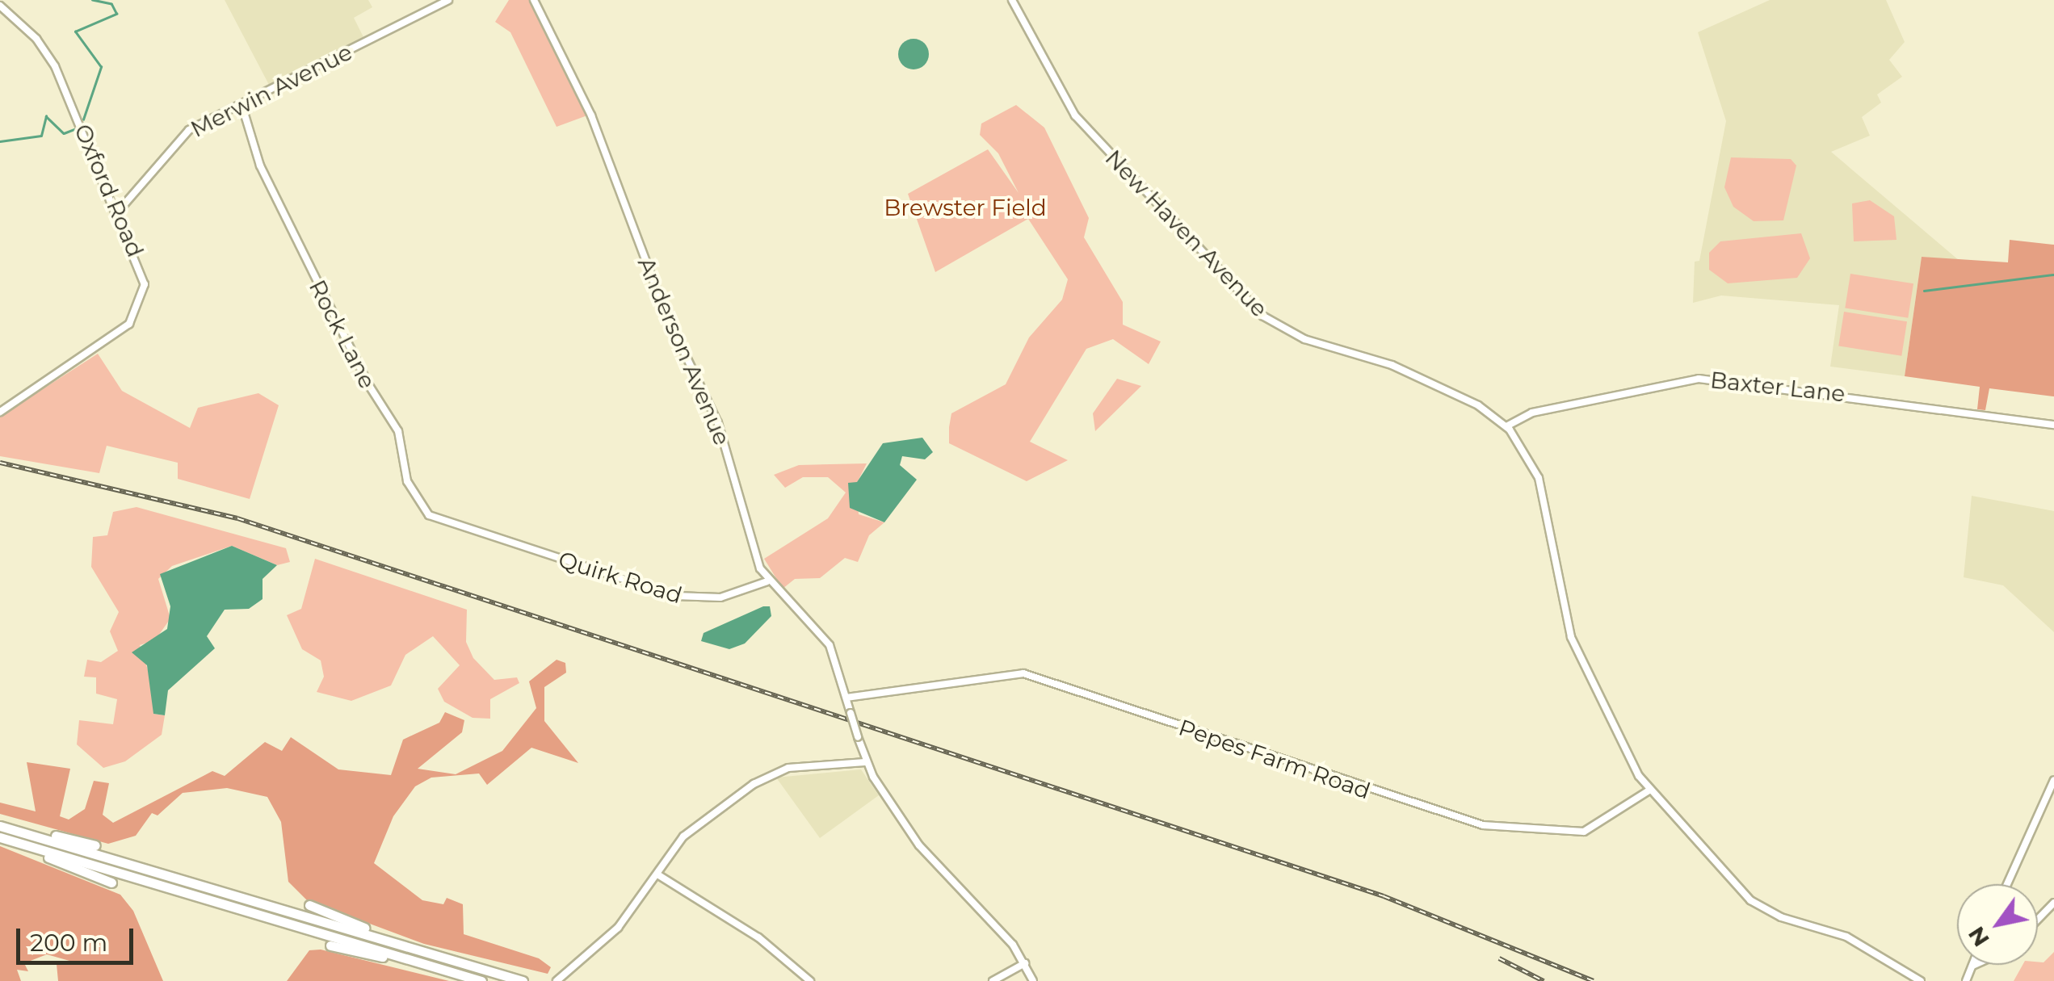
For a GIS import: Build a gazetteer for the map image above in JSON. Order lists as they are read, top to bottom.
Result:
{
  "streets": {
    "main road": [
      "Merwin Avenue",
      "Oxford Road",
      "New Haven Avenue",
      "Rock Lane",
      "Anderson Avenue",
      "Baxter Lane",
      "Quirk Road",
      "Pepes Farm Road"
    ]
  },
  "crossings": [
    ["Merwin Avenue", "Oxford Road"],
    ["Merwin Avenue", "Rock Lane"],
    ["New Haven Avenue", "Baxter Lane"],
    ["New Haven Avenue", "Pepes Farm Road"],
    ["Rock Lane", "Quirk Road"],
    ["Anderson Avenue", "Quirk Road"],
    ["Anderson Avenue", "Pepes Farm Road"]
  ],
  "parks": ["Brewster Field"],
  "scale_bar": "200 m",
  "north": "bottom left"
}
